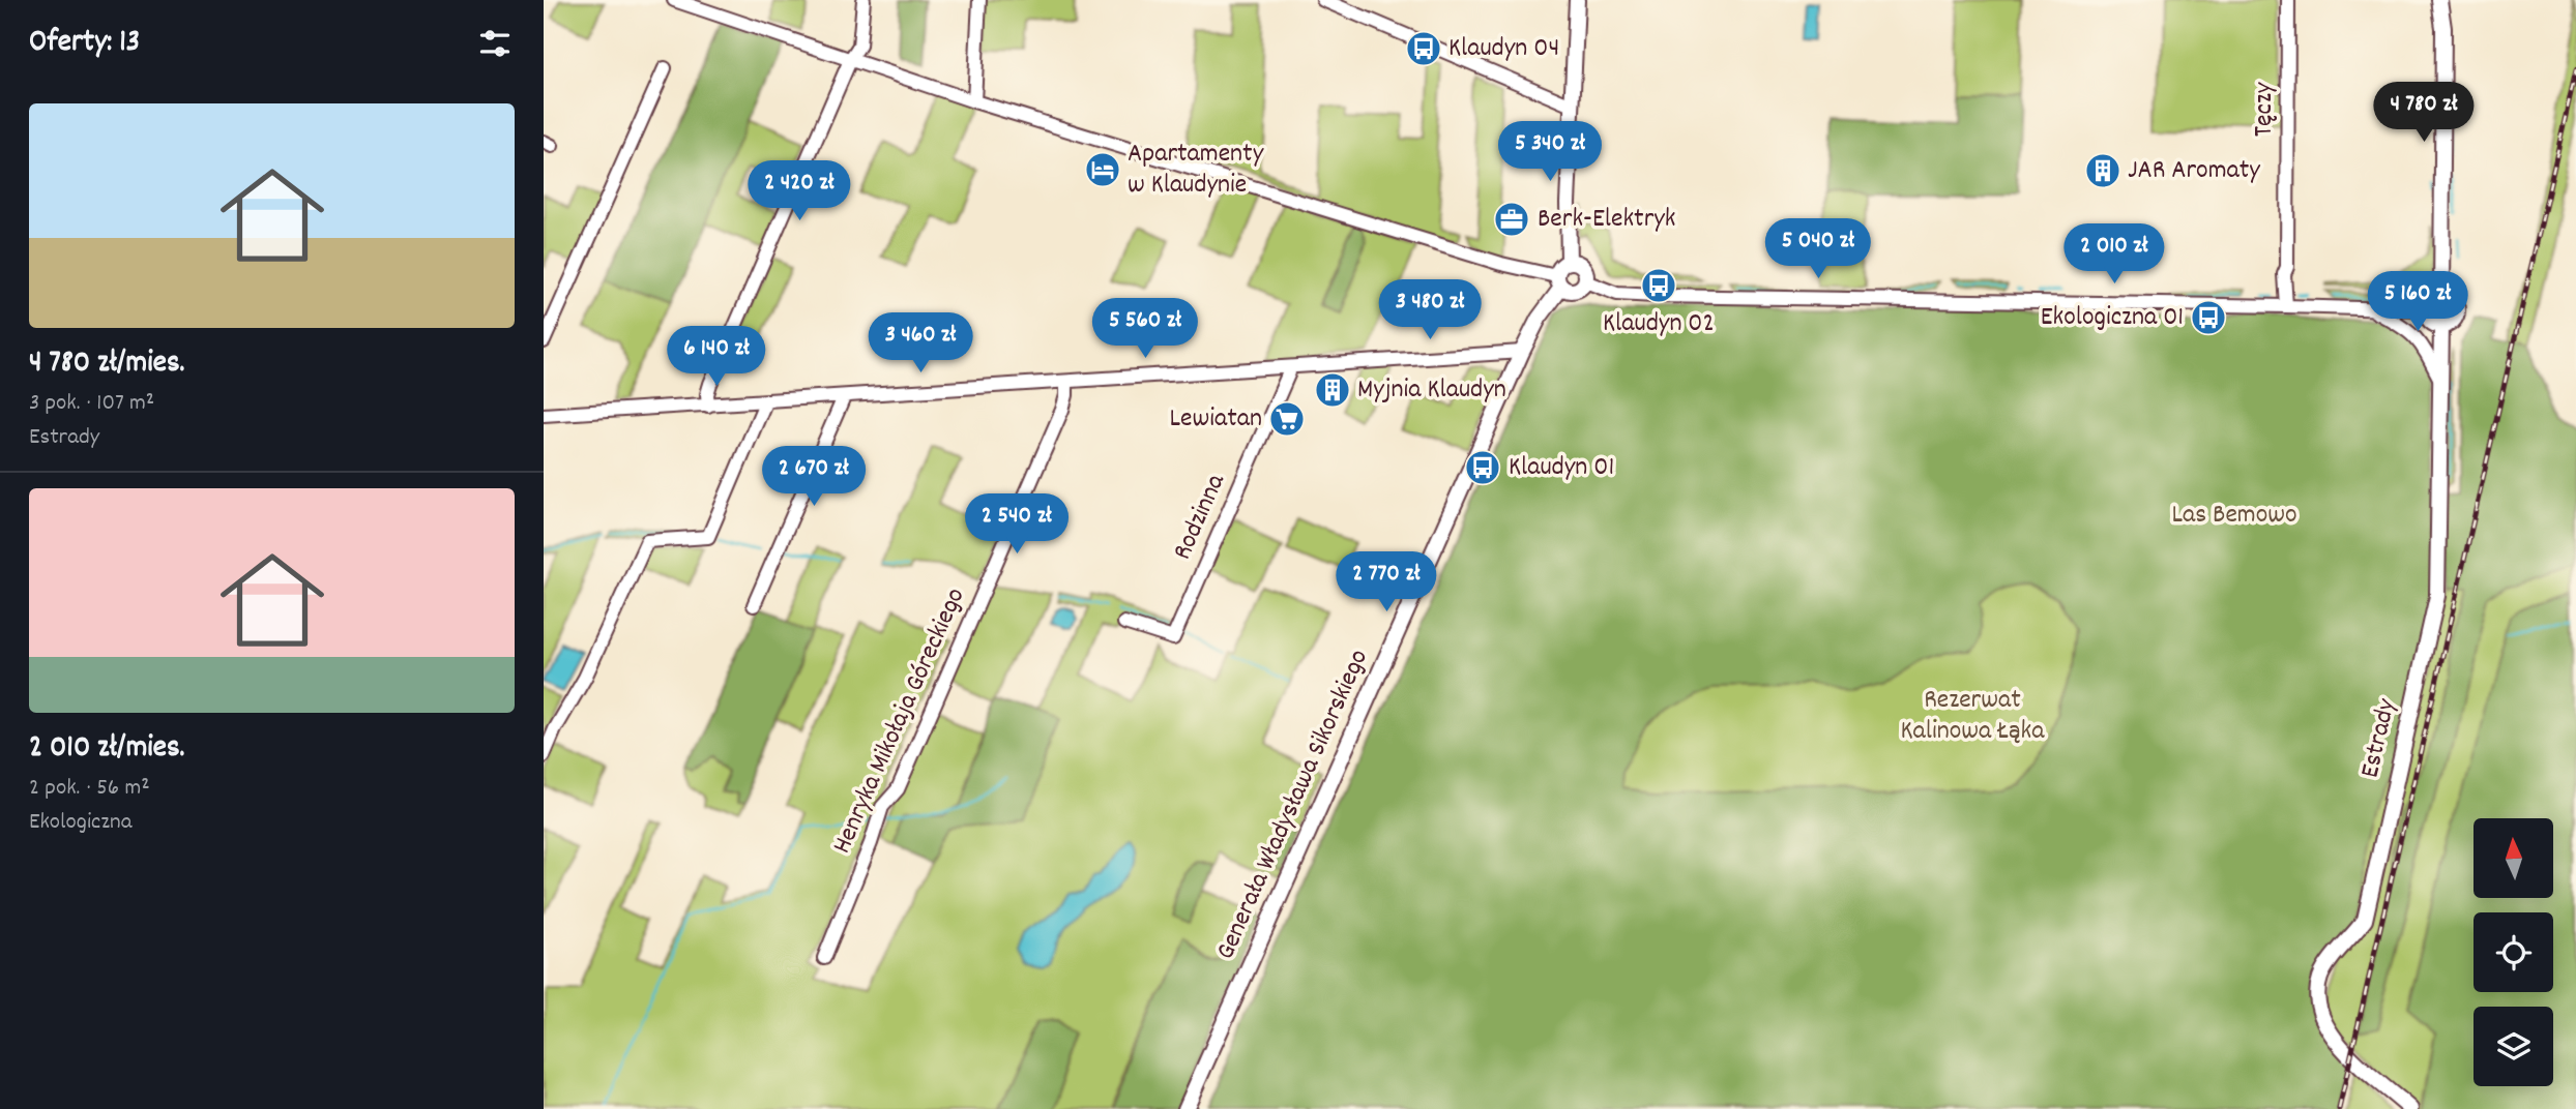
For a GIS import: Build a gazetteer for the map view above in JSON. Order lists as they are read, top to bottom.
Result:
{
  "streets": {
    "main road": ["Estrady", "Generała Władysława Sikorskiego"],
    "street": ["Tęczy", "Rodzinna", "Henryka Mikołaja Góreckiego"]
  },
  "parks": ["Las Bemowo", "Rezerwat Kalinowa Łąka"],
  "places": {
    "bus stop": [
      "Klaudyn 04",
      "Klaudyn 02",
      "Ekologiczna 01",
      "Klaudyn 01"
    ],
    "hotel": ["Apartamenty w Klaudynie"],
    "building": ["JAR Aromaty", "Myjnia Klaudyn"],
    "office": ["Berk-Elektryk"],
    "supermarket": ["Lewiatan"]
  },
  "north": "top",
  "page": {
    "heading": "Oferty: 13",
    "price": [
      "4 780 zł",
      "5 340 zł",
      "2 420 zł",
      "5 040 zł",
      "2 010 zł",
      "5 160 zł",
      "3 480 zł",
      "5 560 zł",
      "3 460 zł",
      "6 140 zł",
      "2 670 zł",
      "2 540 zł",
      "2 770 zł"
    ],
    "list": [
      {
        "name": "4 780 zł/mies.",
        "note": "3 pok. · 107 m² · Estrady"
      },
      {
        "name": "2 010 zł/mies.",
        "note": "2 pok. · 56 m² · Ekologiczna"
      }
    ]
  }
}
